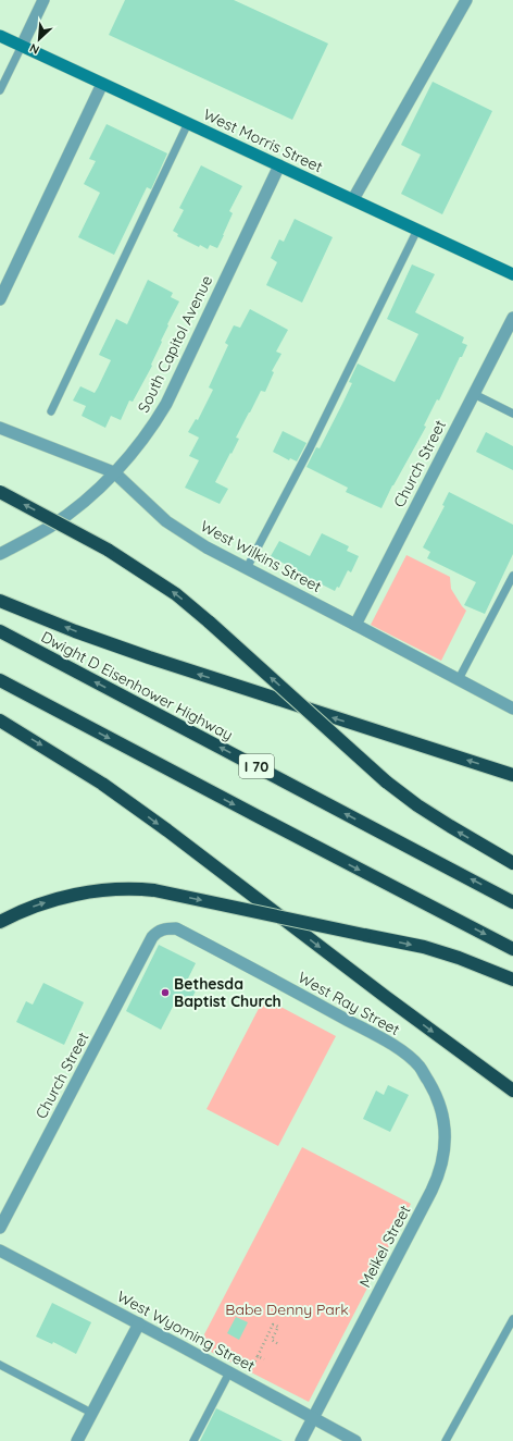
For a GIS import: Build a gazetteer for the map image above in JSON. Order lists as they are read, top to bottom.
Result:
{
  "streets": {
    "highway": ["Dwight D Eisenhower Highway", "I 70"],
    "main road": ["West Morris Street"],
    "street": [
      "South Capitol Avenue",
      "Church Street",
      "West Wilkins Street",
      "West Ray Street",
      "Meikel Street",
      "West Wyoming Street"
    ]
  },
  "crossings": [
    ["West Morris Street", "South Capitol Avenue"],
    ["South Capitol Avenue", "West Wilkins Street"],
    ["Church Street", "West Wilkins Street"],
    ["Church Street", "West Ray Street"],
    ["West Ray Street", "Meikel Street"],
    ["Meikel Street", "West Wyoming Street"]
  ],
  "parks": ["Babe Denny Park"],
  "places": ["Bethesda Baptist Church"],
  "north": "bottom left"
}
